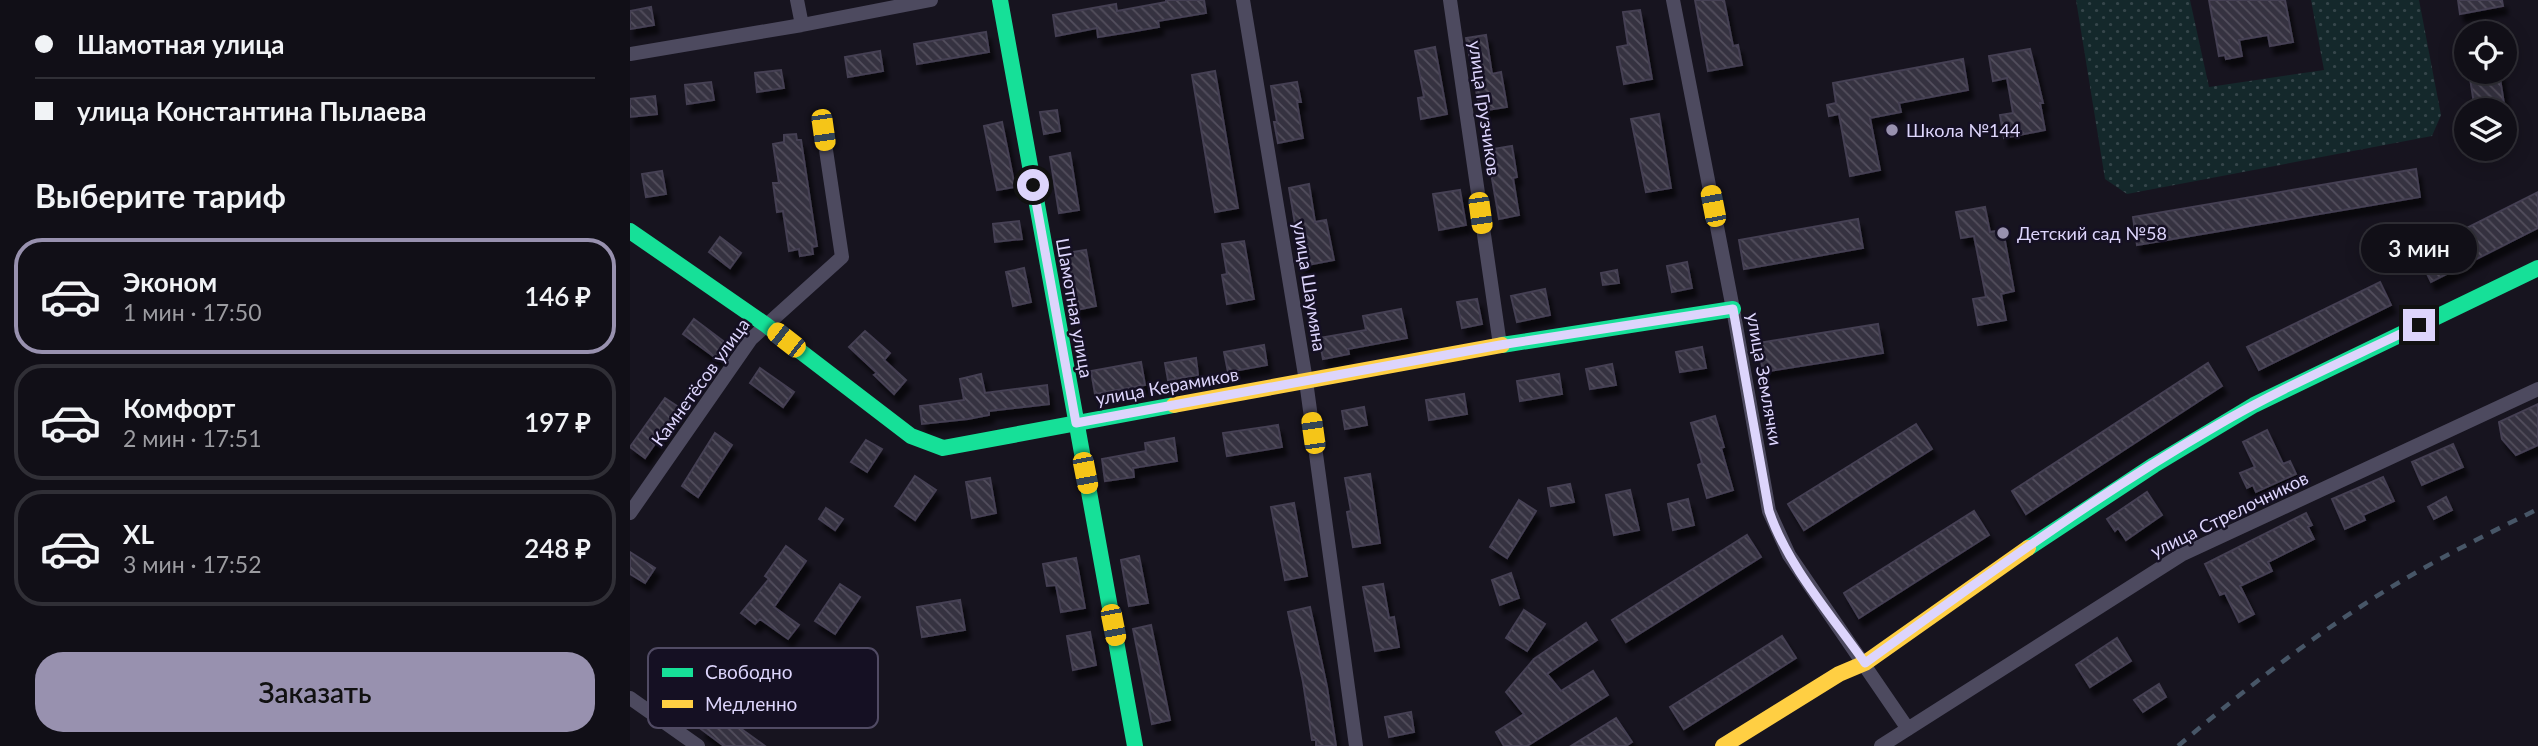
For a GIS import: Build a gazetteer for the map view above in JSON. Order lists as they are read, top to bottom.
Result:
{
  "streets": {
    "street": [
      "улица Грузчиков",
      "улица Шаумяна",
      "Шамотная улица",
      "улица Землячки",
      "Камнетёсов улица",
      "улица Керамиков",
      "улица Стрелочников"
    ]
  },
  "crossings": [
    ["улица Грузчиков", "улица Керамиков"],
    ["улица Шаумяна", "улица Керамиков"],
    ["Шамотная улица", "улица Керамиков"],
    ["улица Землячки", "улица Керамиков"],
    ["улица Землячки", "улица Стрелочников"],
    ["Камнетёсов улица", "улица Керамиков"]
  ],
  "places": ["Школа №144", "Детский сад №58"],
  "legend": ["Свободно", "Медленно"],
  "page": {
    "banner": ["Шамотная улица", "улица Константина Пылаева"],
    "heading": "Выберите тариф",
    "bubble": "3 мин",
    "list": [
      {
        "name": "Эконом",
        "note": "1 мин · 17:50",
        "value": "146 ₽"
      },
      {
        "name": "Комфорт",
        "note": "2 мин · 17:51",
        "value": "197 ₽"
      },
      {
        "name": "XL",
        "note": "3 мин · 17:52",
        "value": "248 ₽"
      }
    ],
    "buttons": "Заказать"
  }
}
